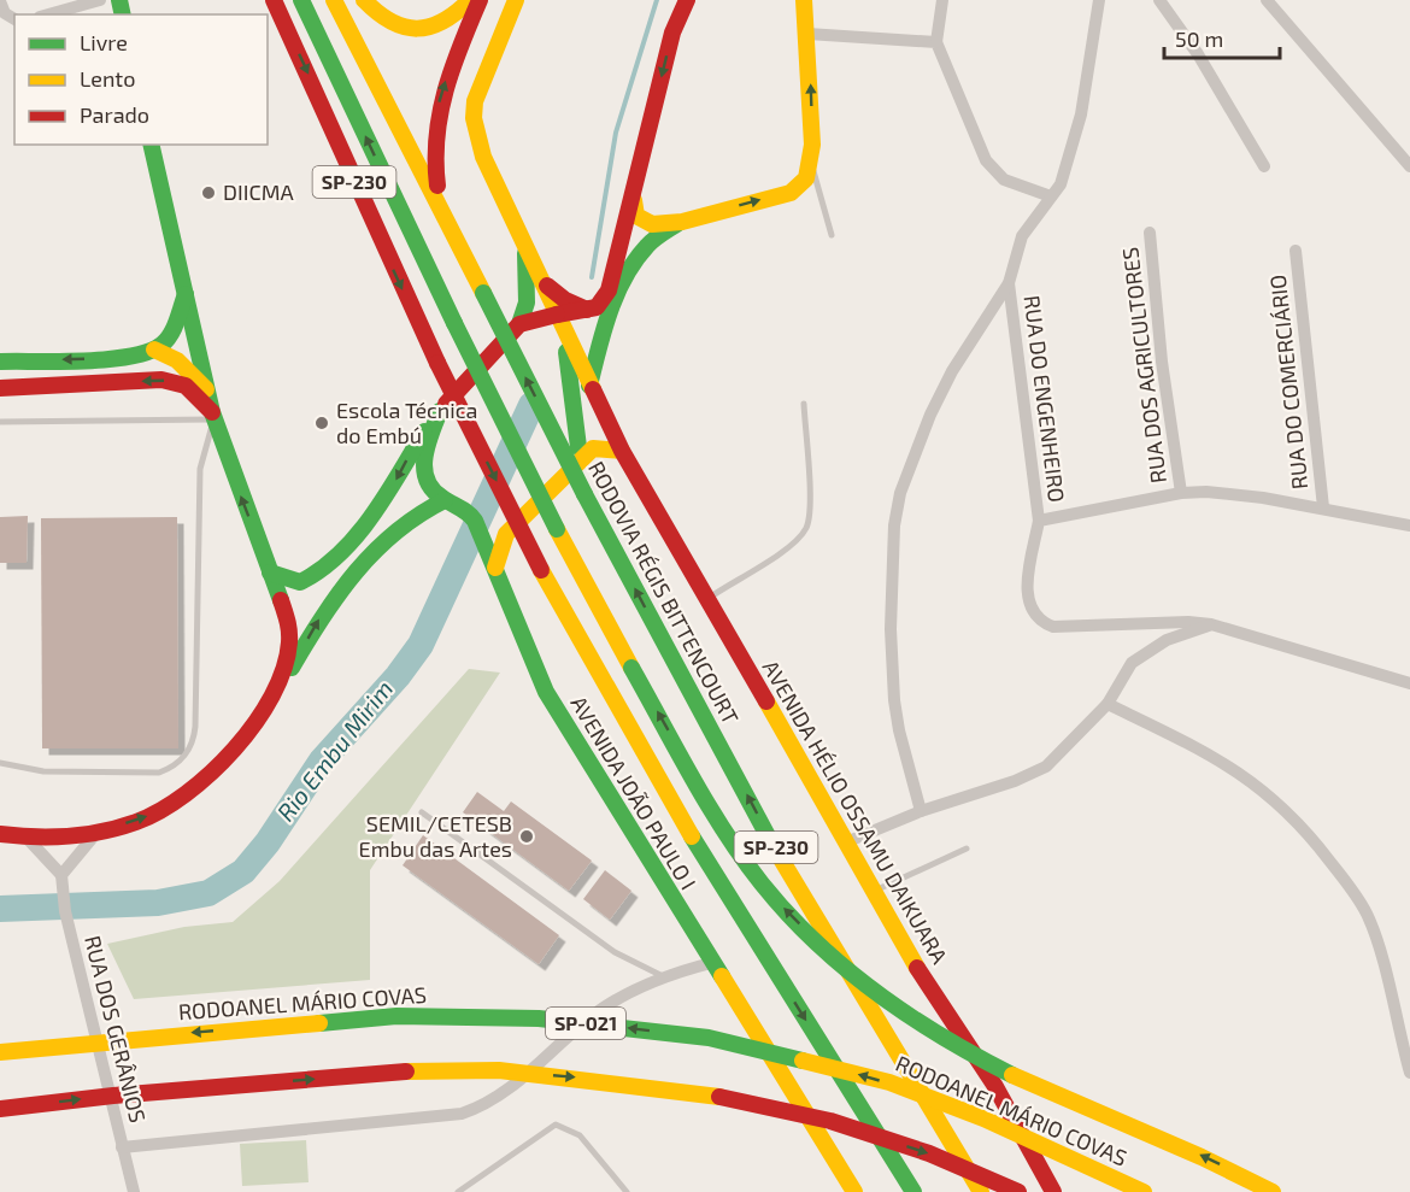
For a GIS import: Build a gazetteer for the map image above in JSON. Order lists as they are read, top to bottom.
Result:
{
  "streets": {
    "main road": [
      "SP-230",
      "RODOVIA RÉGIS BITTENCOURT",
      "AVENIDA JOÃO PAULO I",
      "AVENIDA HÉLIO OSSAMU DAIKUARA",
      "RODOANEL MÁRIO COVAS",
      "SP-021"
    ],
    "street": [
      "RUA DOS AGRICULTORES",
      "RUA DO COMERCIÁRIO",
      "RUA DO ENGENHEIRO",
      "RUA DOS GERÂNIOS"
    ]
  },
  "water": ["Rio Embu Mirim"],
  "places": ["DIICMA", "Escola Técnica do Embú", "SEMIL/CETESB Embu das Artes"],
  "legend": ["Livre", "Lento", "Parado"],
  "scale_bar": "50 m"
}
